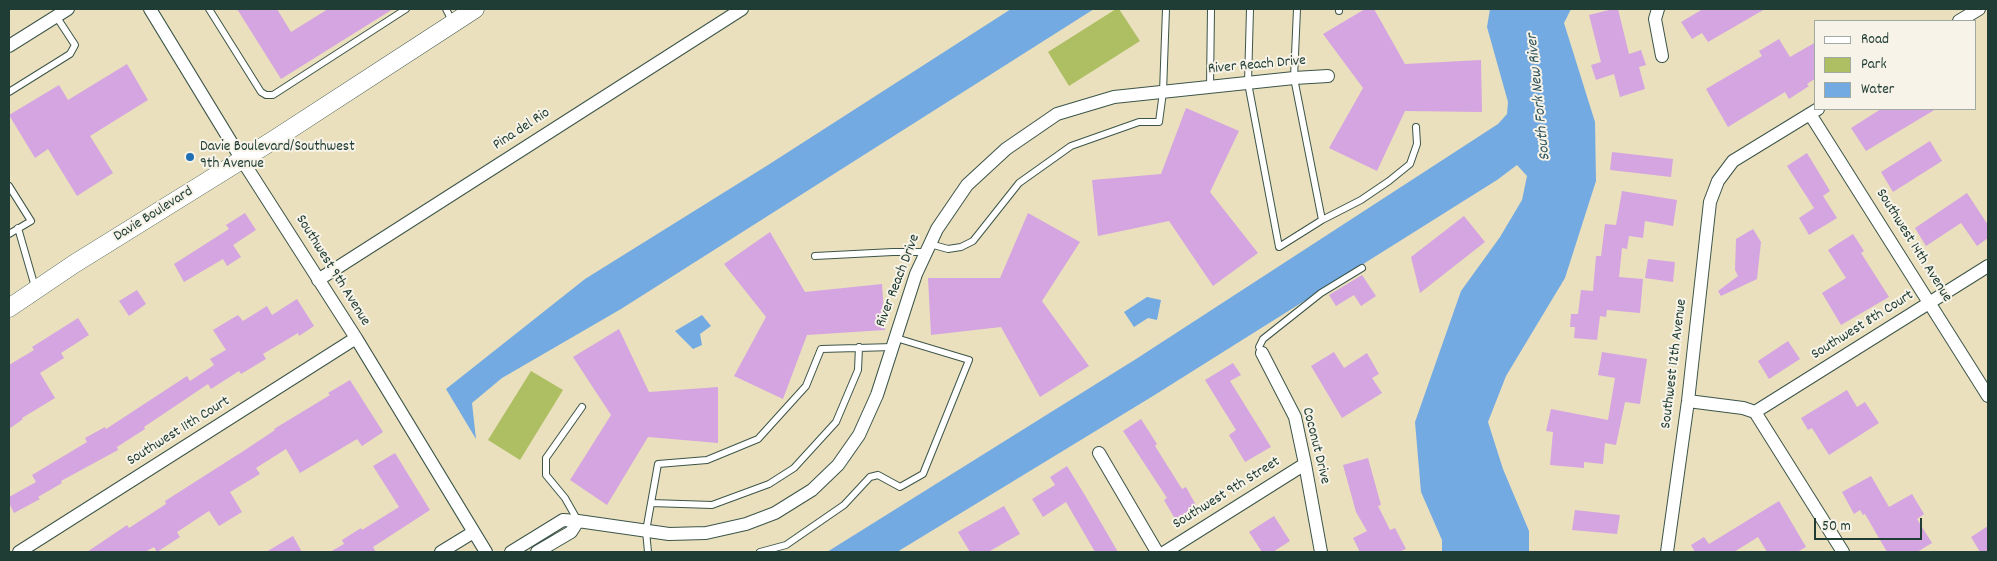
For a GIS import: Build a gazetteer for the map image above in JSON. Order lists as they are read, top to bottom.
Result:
{
  "streets": {
    "main road": ["Davie Boulevard"],
    "street": [
      "River Reach Drive",
      "Pina del Rio",
      "Southwest 14th Avenue",
      "Southwest 9th Avenue",
      "Southwest 8th Court",
      "Southwest 12th Avenue",
      "Southwest 11th Court",
      "Coconut Drive",
      "Southwest 9th Street"
    ]
  },
  "crossings": [
    ["Pina del Rio", "Southwest 9th Avenue"],
    ["Davie Boulevard", "Southwest 9th Avenue"],
    ["Southwest 14th Avenue", "Southwest 8th Court"],
    ["Southwest 14th Avenue", "Southwest 12th Avenue"],
    ["Southwest 9th Avenue", "Southwest 11th Court"],
    ["Coconut Drive", "Southwest 9th Street"]
  ],
  "water": ["South Fork New River"],
  "places": ["Davie Boulevard/Southwest 9th Avenue"],
  "legend": ["Road", "Park", "Water"],
  "scale_bar": "50 m"
}
